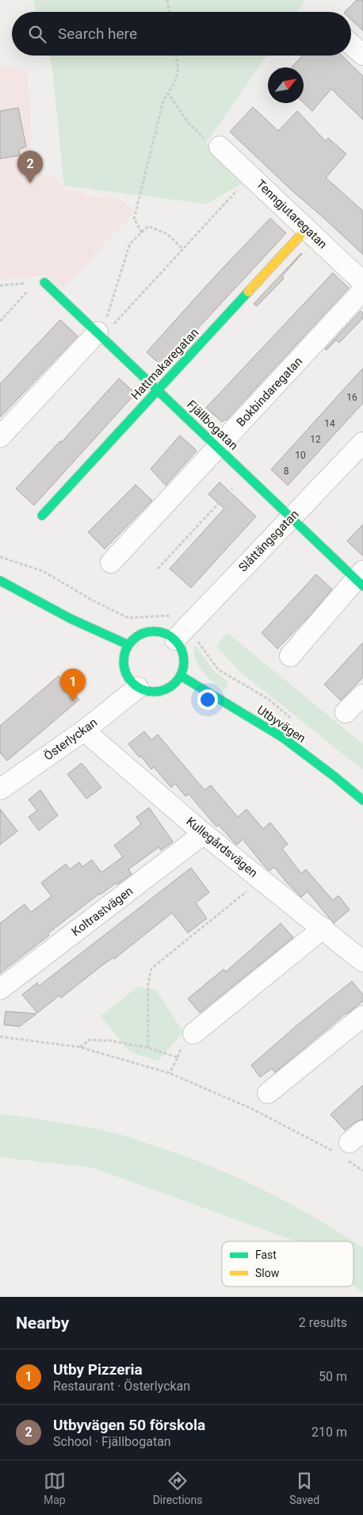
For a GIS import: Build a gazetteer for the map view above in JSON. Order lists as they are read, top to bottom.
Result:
{
  "streets": {
    "street": [
      "Tenngjutaregatan",
      "Hattmakaregatan",
      "Bokbindaregatan",
      "Fjällbogatan",
      "Slåttängsgatan",
      "Utbyvägen",
      "Österlyckan",
      "Kullegårdsvägen",
      "Koltrastvägen"
    ]
  },
  "crossings": [
    ["Tenngjutaregatan", "Hattmakaregatan"],
    ["Hattmakaregatan", "Fjällbogatan"],
    ["Bokbindaregatan", "Fjällbogatan"],
    ["Fjällbogatan", "Slåttängsgatan"],
    ["Slåttängsgatan", "Utbyvägen"],
    ["Slåttängsgatan", "Österlyckan"],
    ["Utbyvägen", "Österlyckan"],
    ["Österlyckan", "Kullegårdsvägen"],
    ["Kullegårdsvägen", "Koltrastvägen"]
  ],
  "house_numbers": [
    "16",
    "14",
    "12",
    "10",
    "8"
  ],
  "legend": ["Fast", "Slow"],
  "north": "top right",
  "page": {
    "search": "Search here",
    "pins": ["2", "1"],
    "heading": ["Nearby", "2 results"],
    "list": [
      {
        "mark": "1",
        "name": "Utby Pizzeria",
        "note": "Restaurant · Österlyckan",
        "value": "50 m"
      },
      {
        "mark": "2",
        "name": "Utbyvägen 50 förskola",
        "note": "School · Fjällbogatan",
        "value": "210 m"
      }
    ],
    "nav": ["Map", "Directions", "Saved"]
  }
}
